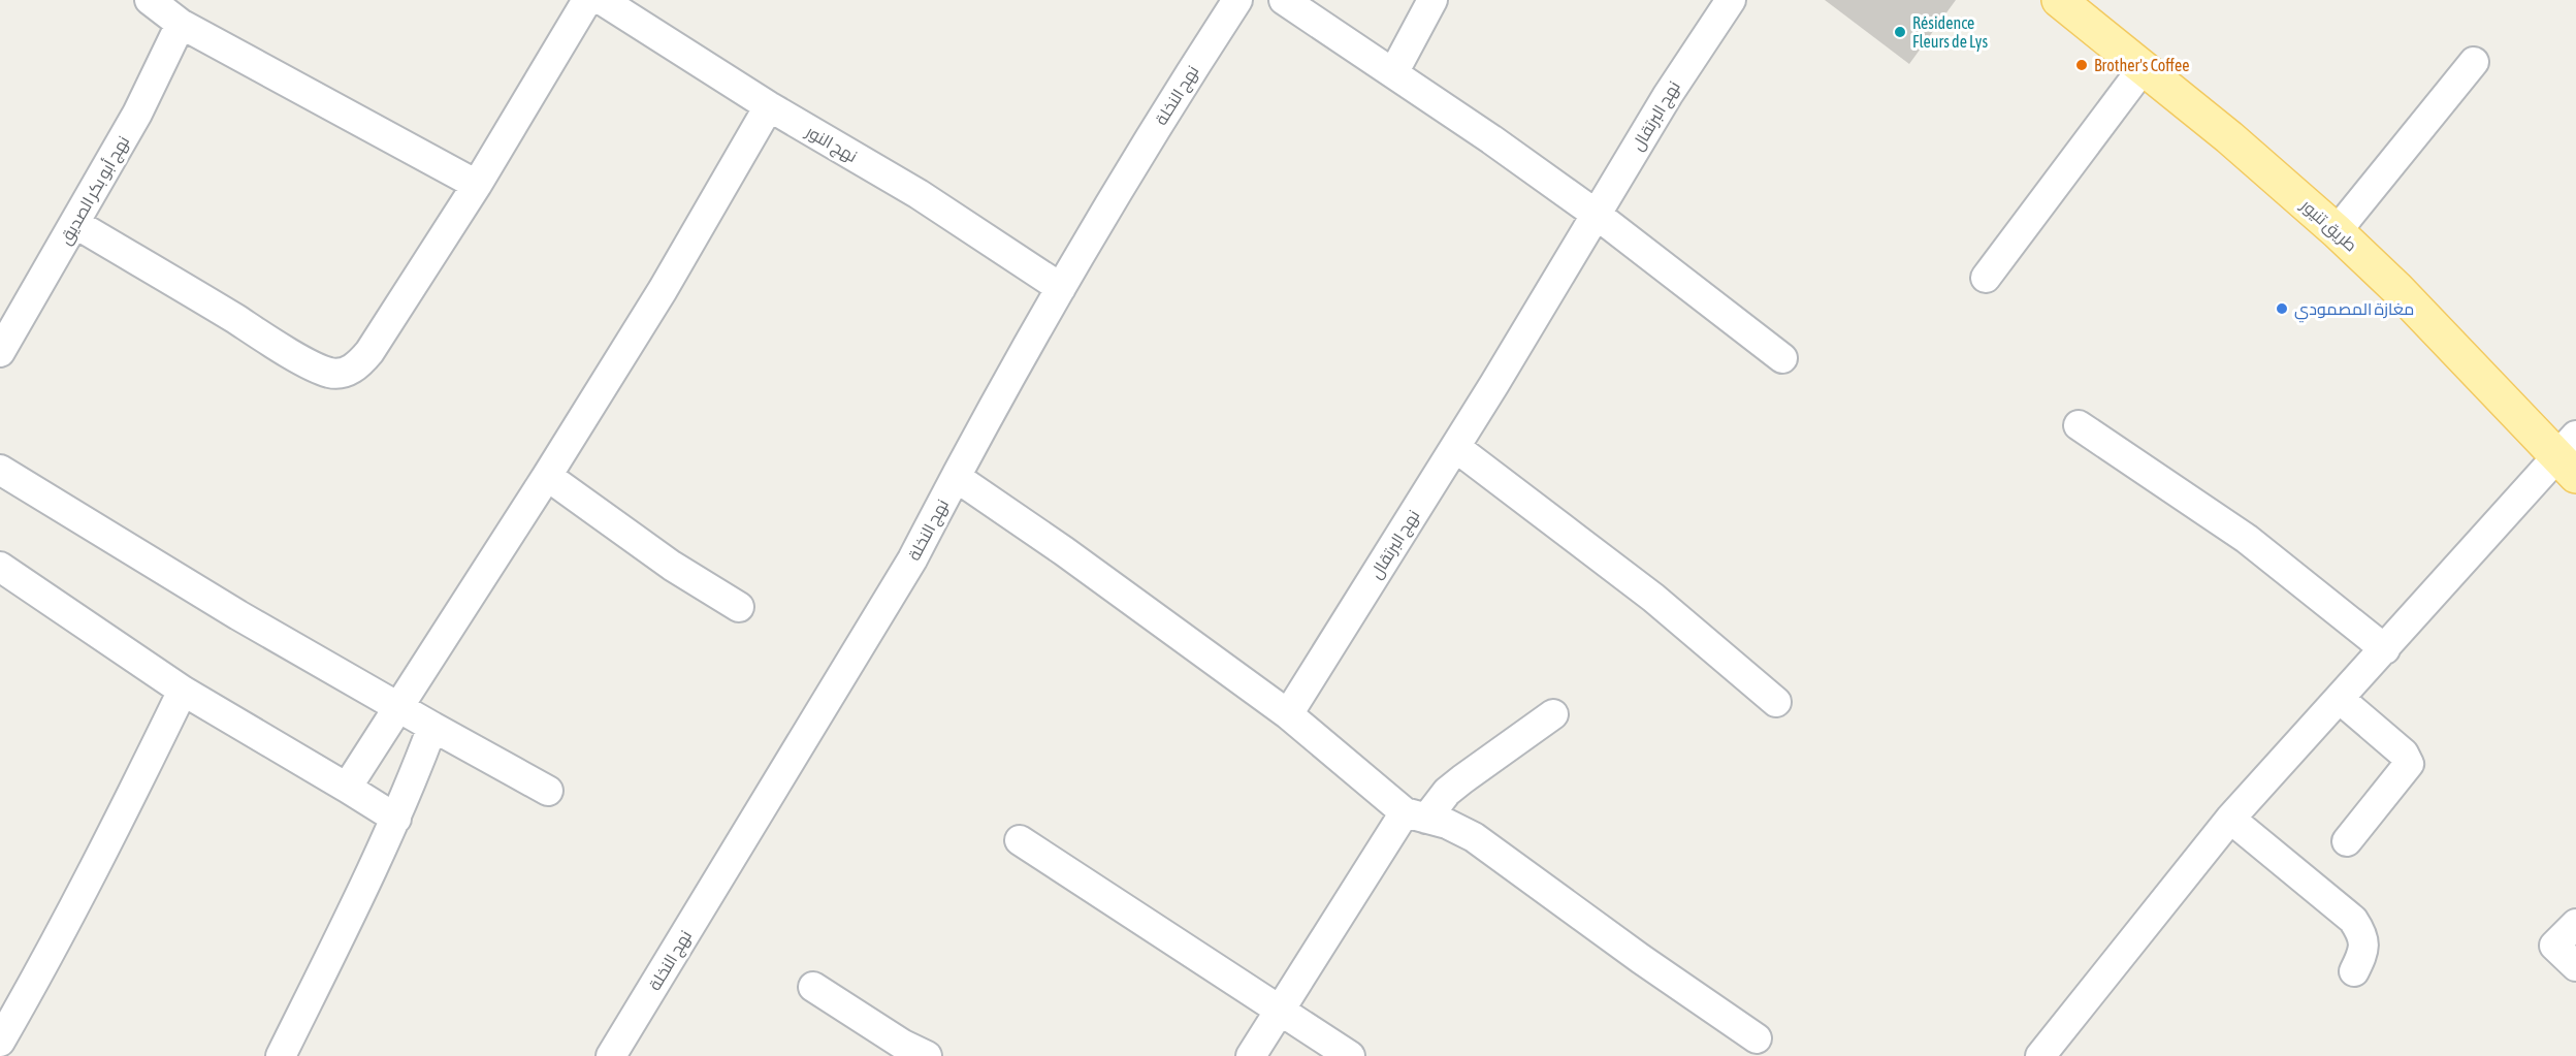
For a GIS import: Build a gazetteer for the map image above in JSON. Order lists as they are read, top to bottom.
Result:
{
  "streets": {
    "main road": ["طريق تنيور"],
    "street": [
      "نهج النخلة",
      "نهج البرتقال",
      "نهج النور",
      "نهج أبو بكر الصديق"
    ]
  },
  "crossings": [
    ["نهج النخلة", "نهج النور"]
  ],
  "places": ["Résidence Fleurs de Lys", "Brother's Coffee", "مغازة المصمودي"]
}
